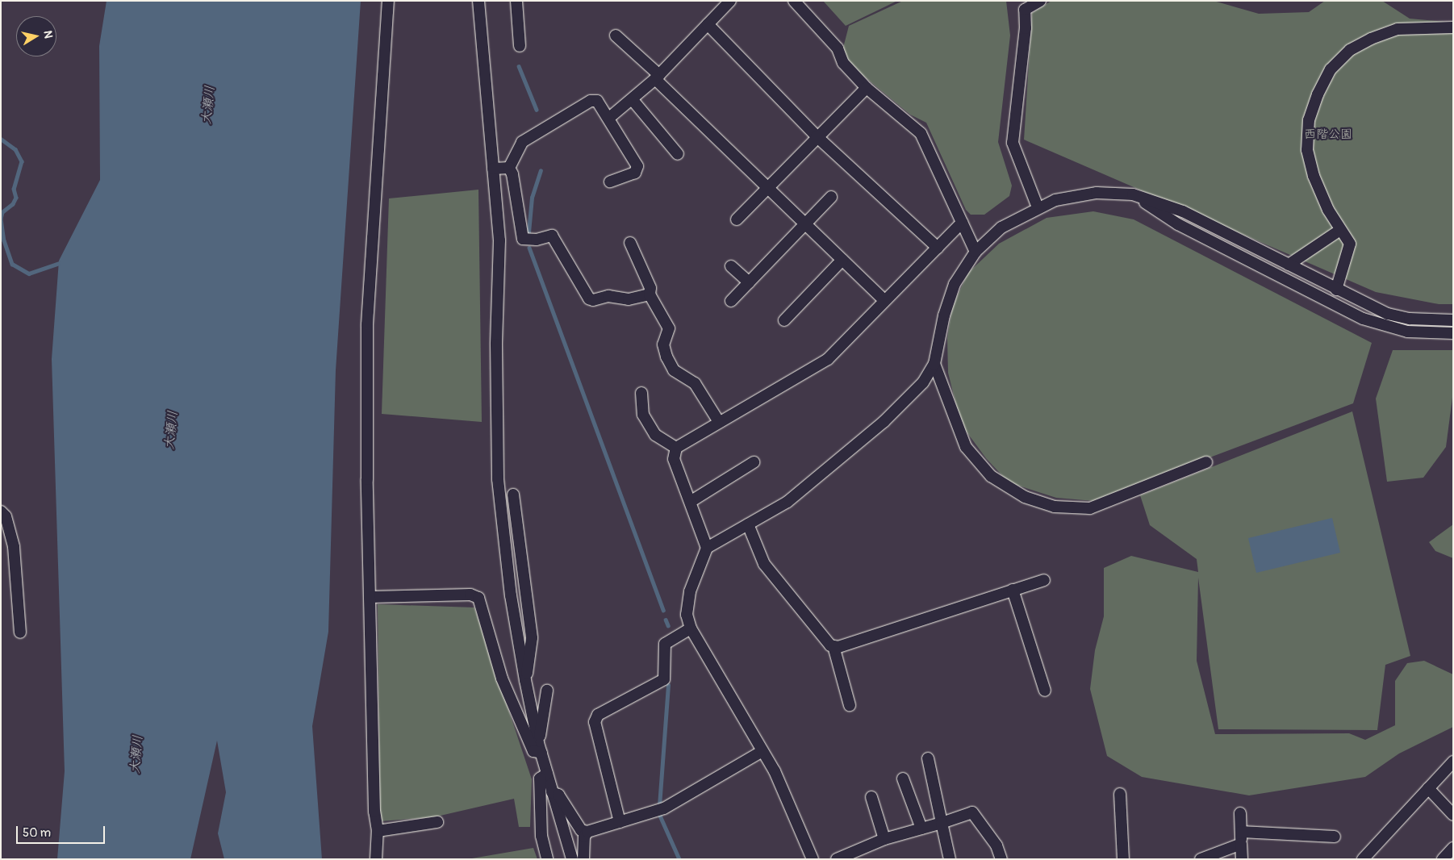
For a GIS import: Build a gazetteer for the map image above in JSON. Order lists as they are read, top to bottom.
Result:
{
  "water": ["大瀬川"],
  "parks": ["西階公園"],
  "scale_bar": "50 m",
  "north": "right"
}
